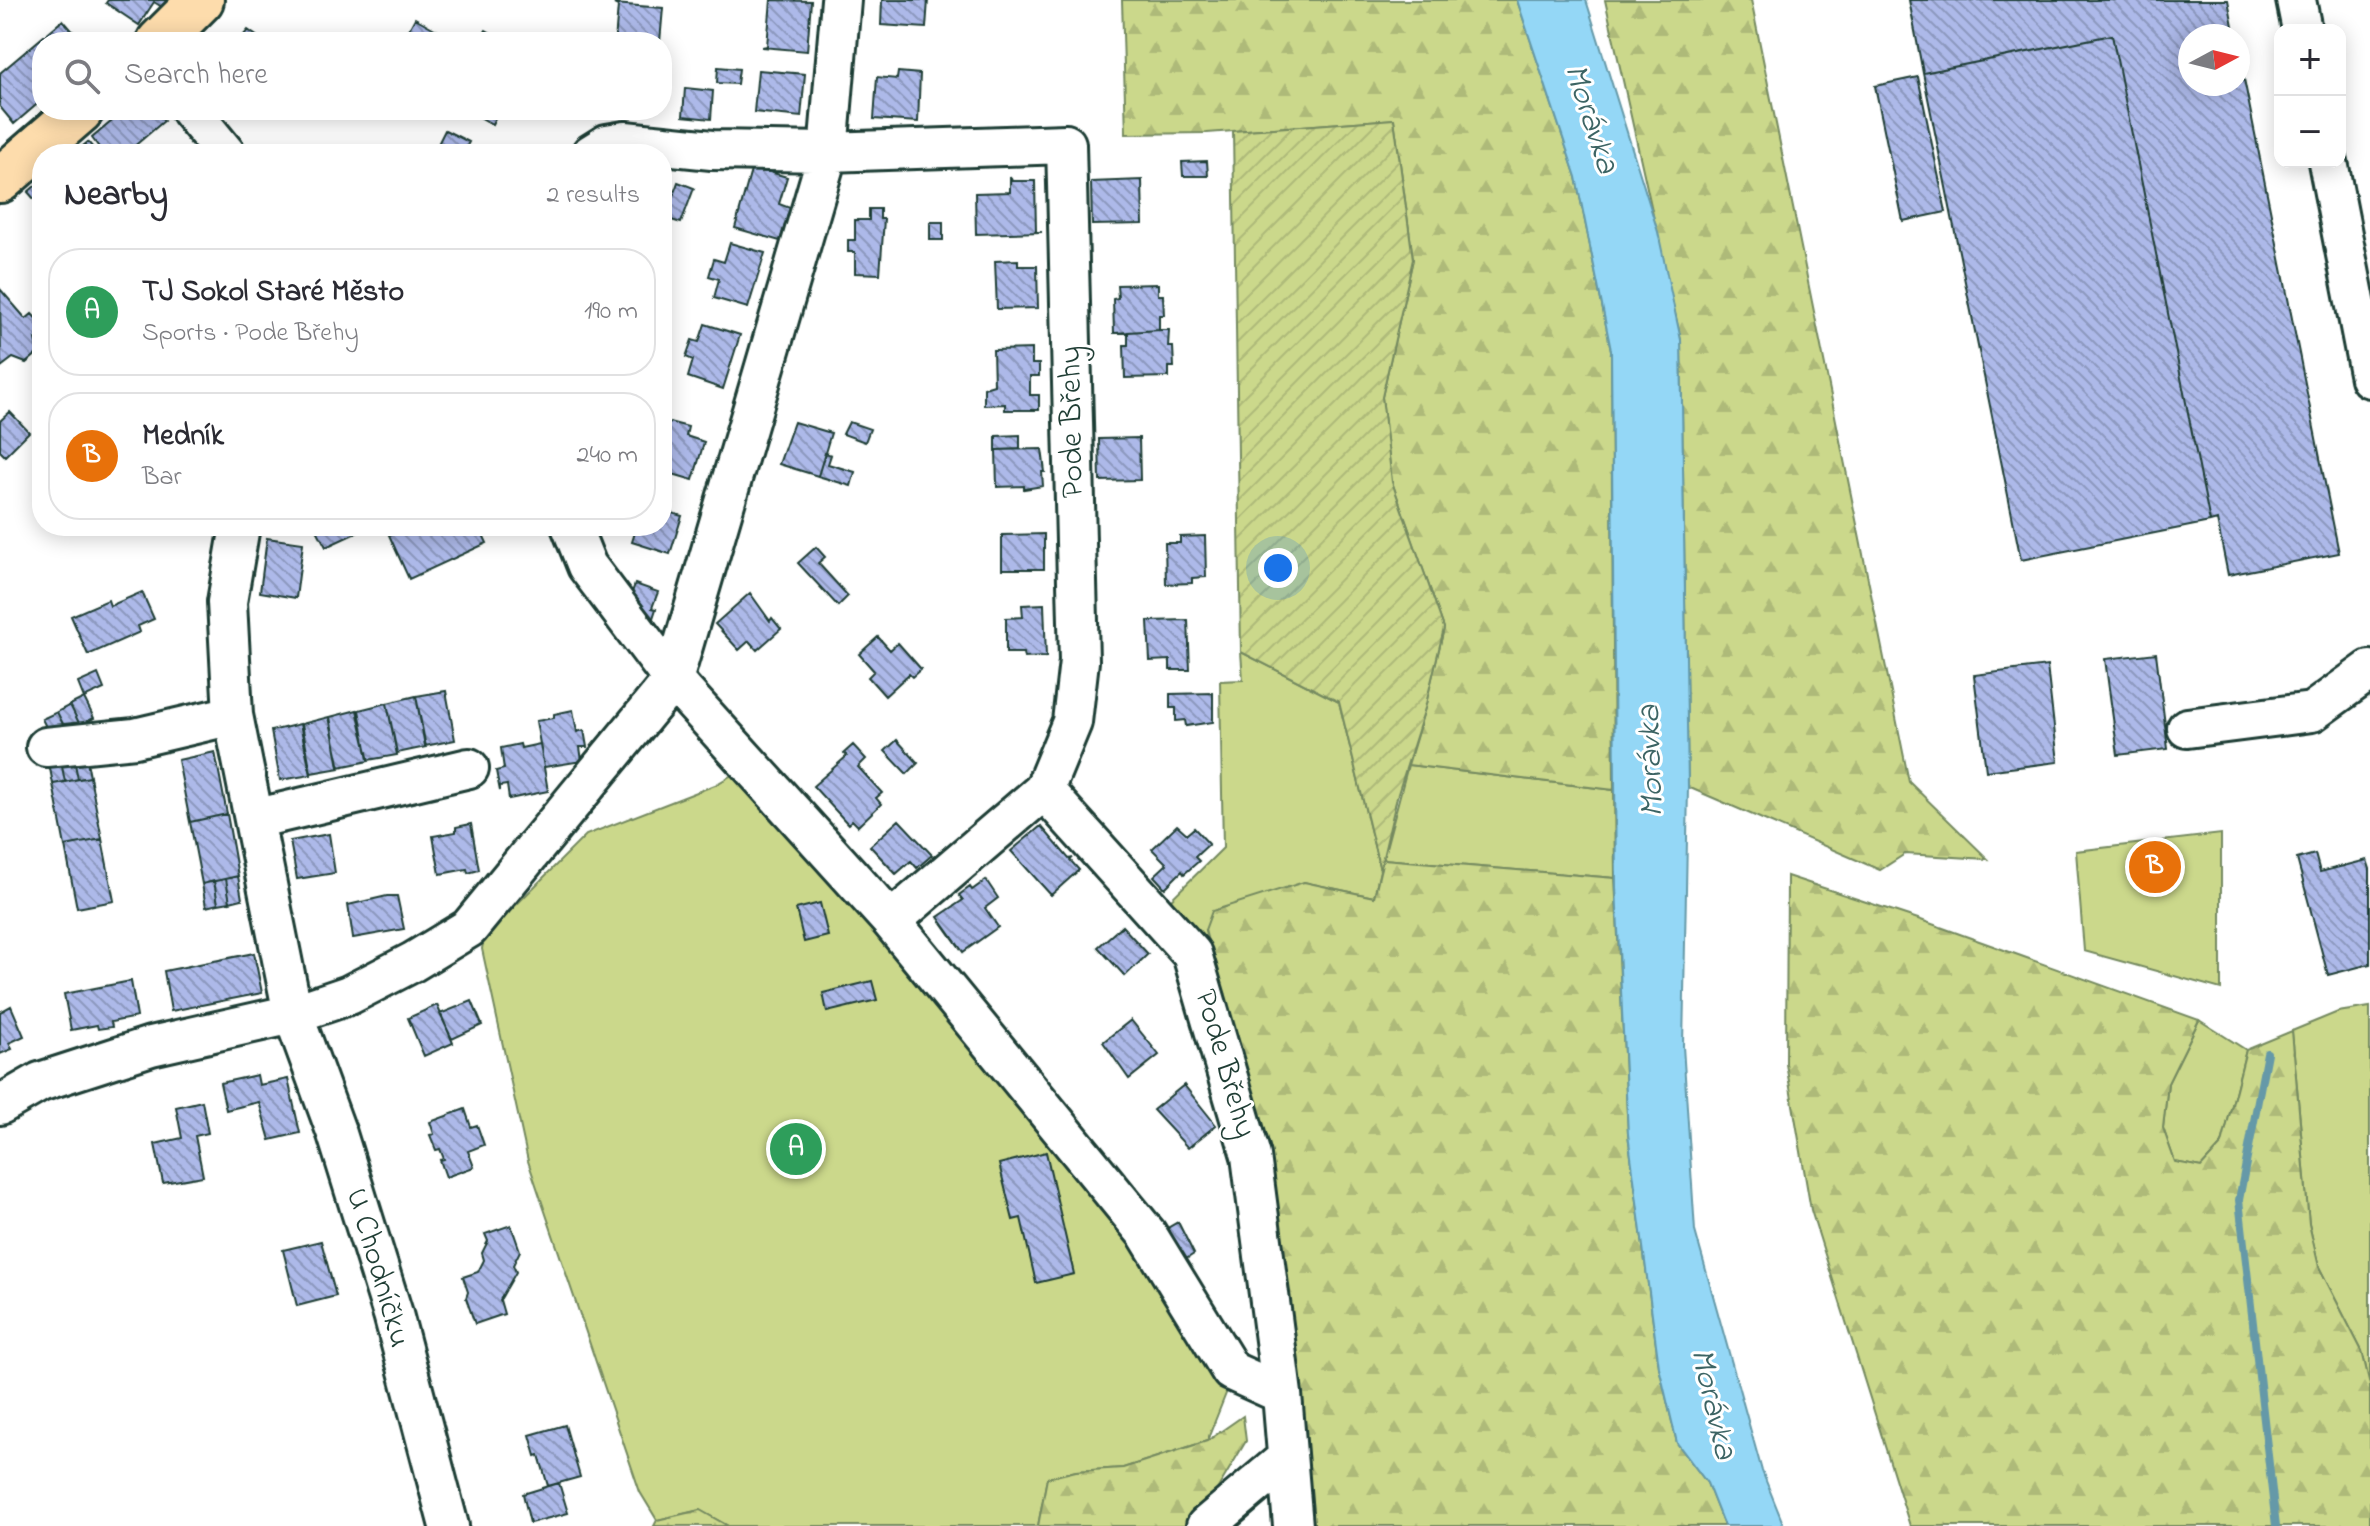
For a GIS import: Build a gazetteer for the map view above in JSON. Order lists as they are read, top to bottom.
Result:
{
  "streets": {
    "street": ["Pode Břehy", "U Chodníčku"]
  },
  "water": ["Morávka"],
  "north": "right",
  "page": {
    "map_buttons": ["+", "−"],
    "search": "Search here",
    "heading": ["Nearby", "2 results"],
    "list": [
      {
        "mark": "A",
        "name": "TJ Sokol Staré Město",
        "note": "Sports · Pode Břehy",
        "value": "190 m"
      },
      {
        "mark": "B",
        "name": "Medník",
        "note": "Bar",
        "value": "240 m"
      }
    ],
    "pins": ["B", "A"]
  }
}
